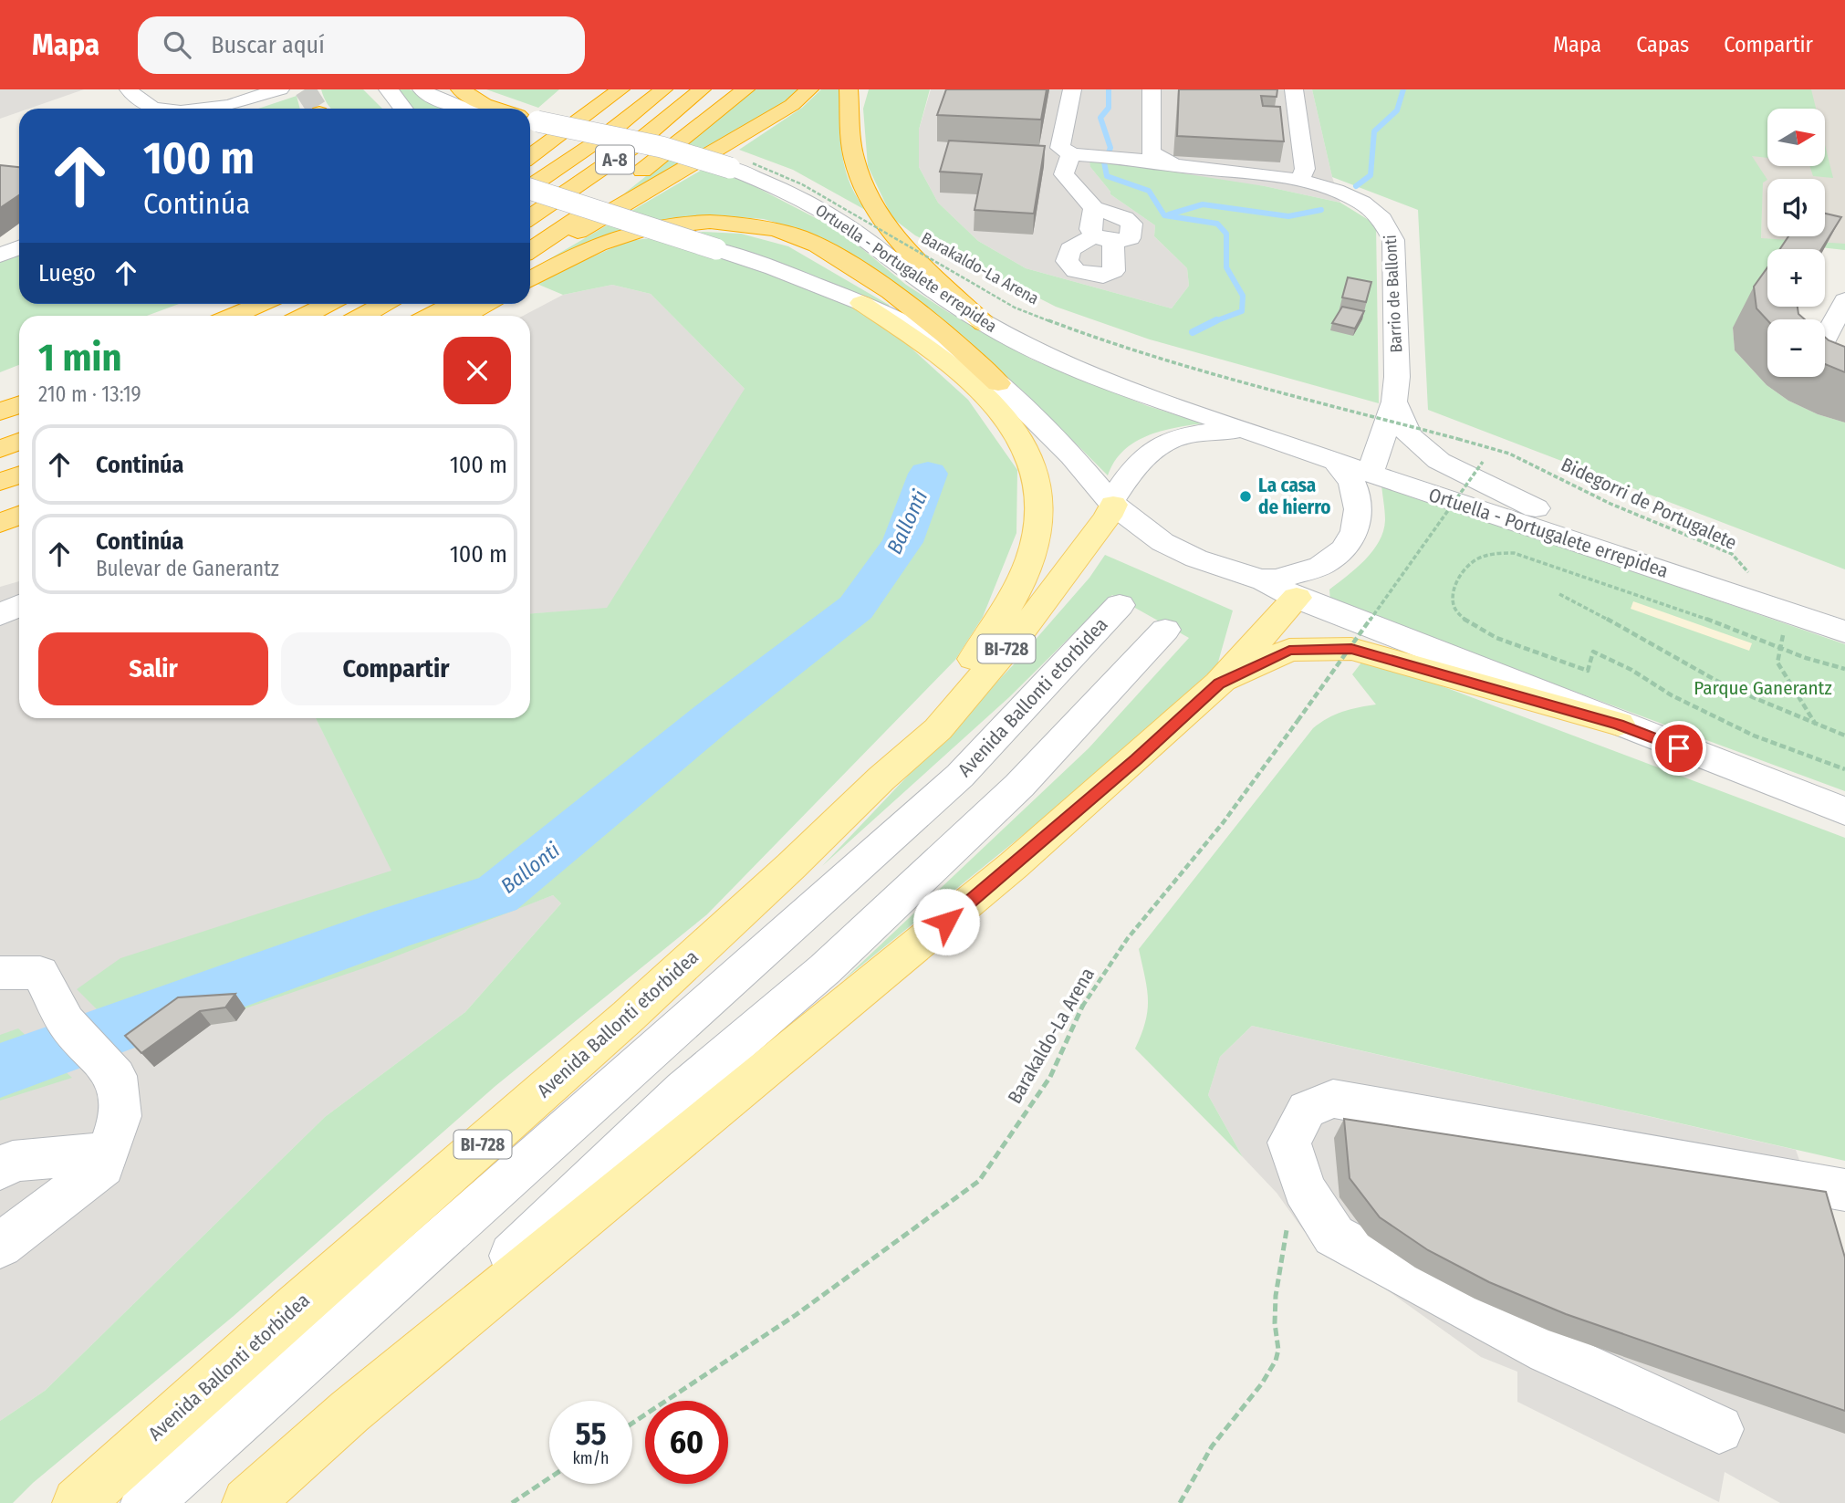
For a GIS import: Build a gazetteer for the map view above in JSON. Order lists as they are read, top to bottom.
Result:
{
  "streets": {
    "highway": ["A-8"],
    "main road": ["BI-728", "Avenida Ballonti etorbidea"],
    "street": ["Ortuella - Portugalete errepidea", "Barrio de Ballonti"],
    "path": ["Barakaldo-La Arena", "Bidegorri de Portugalete"]
  },
  "crossings": [
    ["Ortuella - Portugalete errepidea", "Bidegorri de Portugalete"],
    ["Barakaldo-La Arena", "Bidegorri de Portugalete"]
  ],
  "water": ["Ballonti"],
  "parks": ["Parque Ganerantz"],
  "places": ["La casa de hierro"],
  "north": "right",
  "page": {
    "header": "Mapa",
    "search": "Buscar aquí",
    "nav": ["Mapa", "Capas", "Compartir"],
    "map_buttons": ["+", "−"],
    "turn": ["100 m", "Continúa"],
    "then": "Luego",
    "heading": ["1 min", "210 m · 13:19"],
    "list": [
      {
        "name": "Continúa",
        "value": "100 m"
      },
      {
        "name": "Continúa",
        "note": "Bulevar de Ganerantz",
        "value": "100 m"
      }
    ],
    "buttons": ["Salir", "Compartir"],
    "speed": "55 km/h",
    "limit": "60"
  }
}
